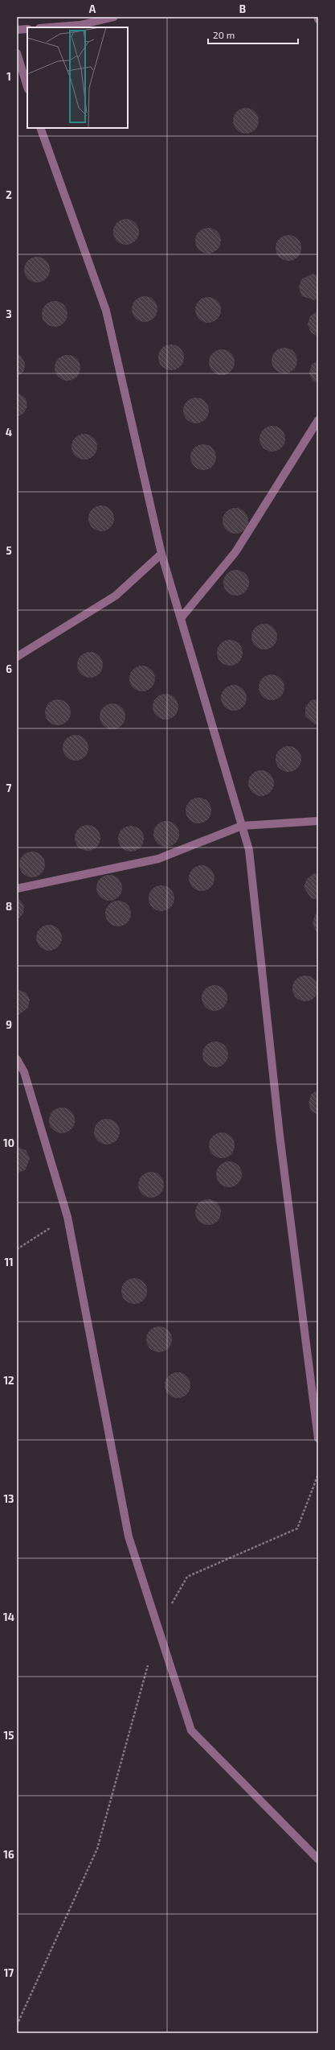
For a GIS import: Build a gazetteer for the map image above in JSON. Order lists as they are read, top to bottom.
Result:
{
  "scale_bar": "20 m",
  "grid": {
    "columns": ["A", "B"],
    "rows": [
      "1",
      "2",
      "3",
      "4",
      "5",
      "6",
      "7",
      "8",
      "9",
      "10",
      "11",
      "12",
      "13",
      "14",
      "15",
      "16",
      "17"
    ]
  }
}
